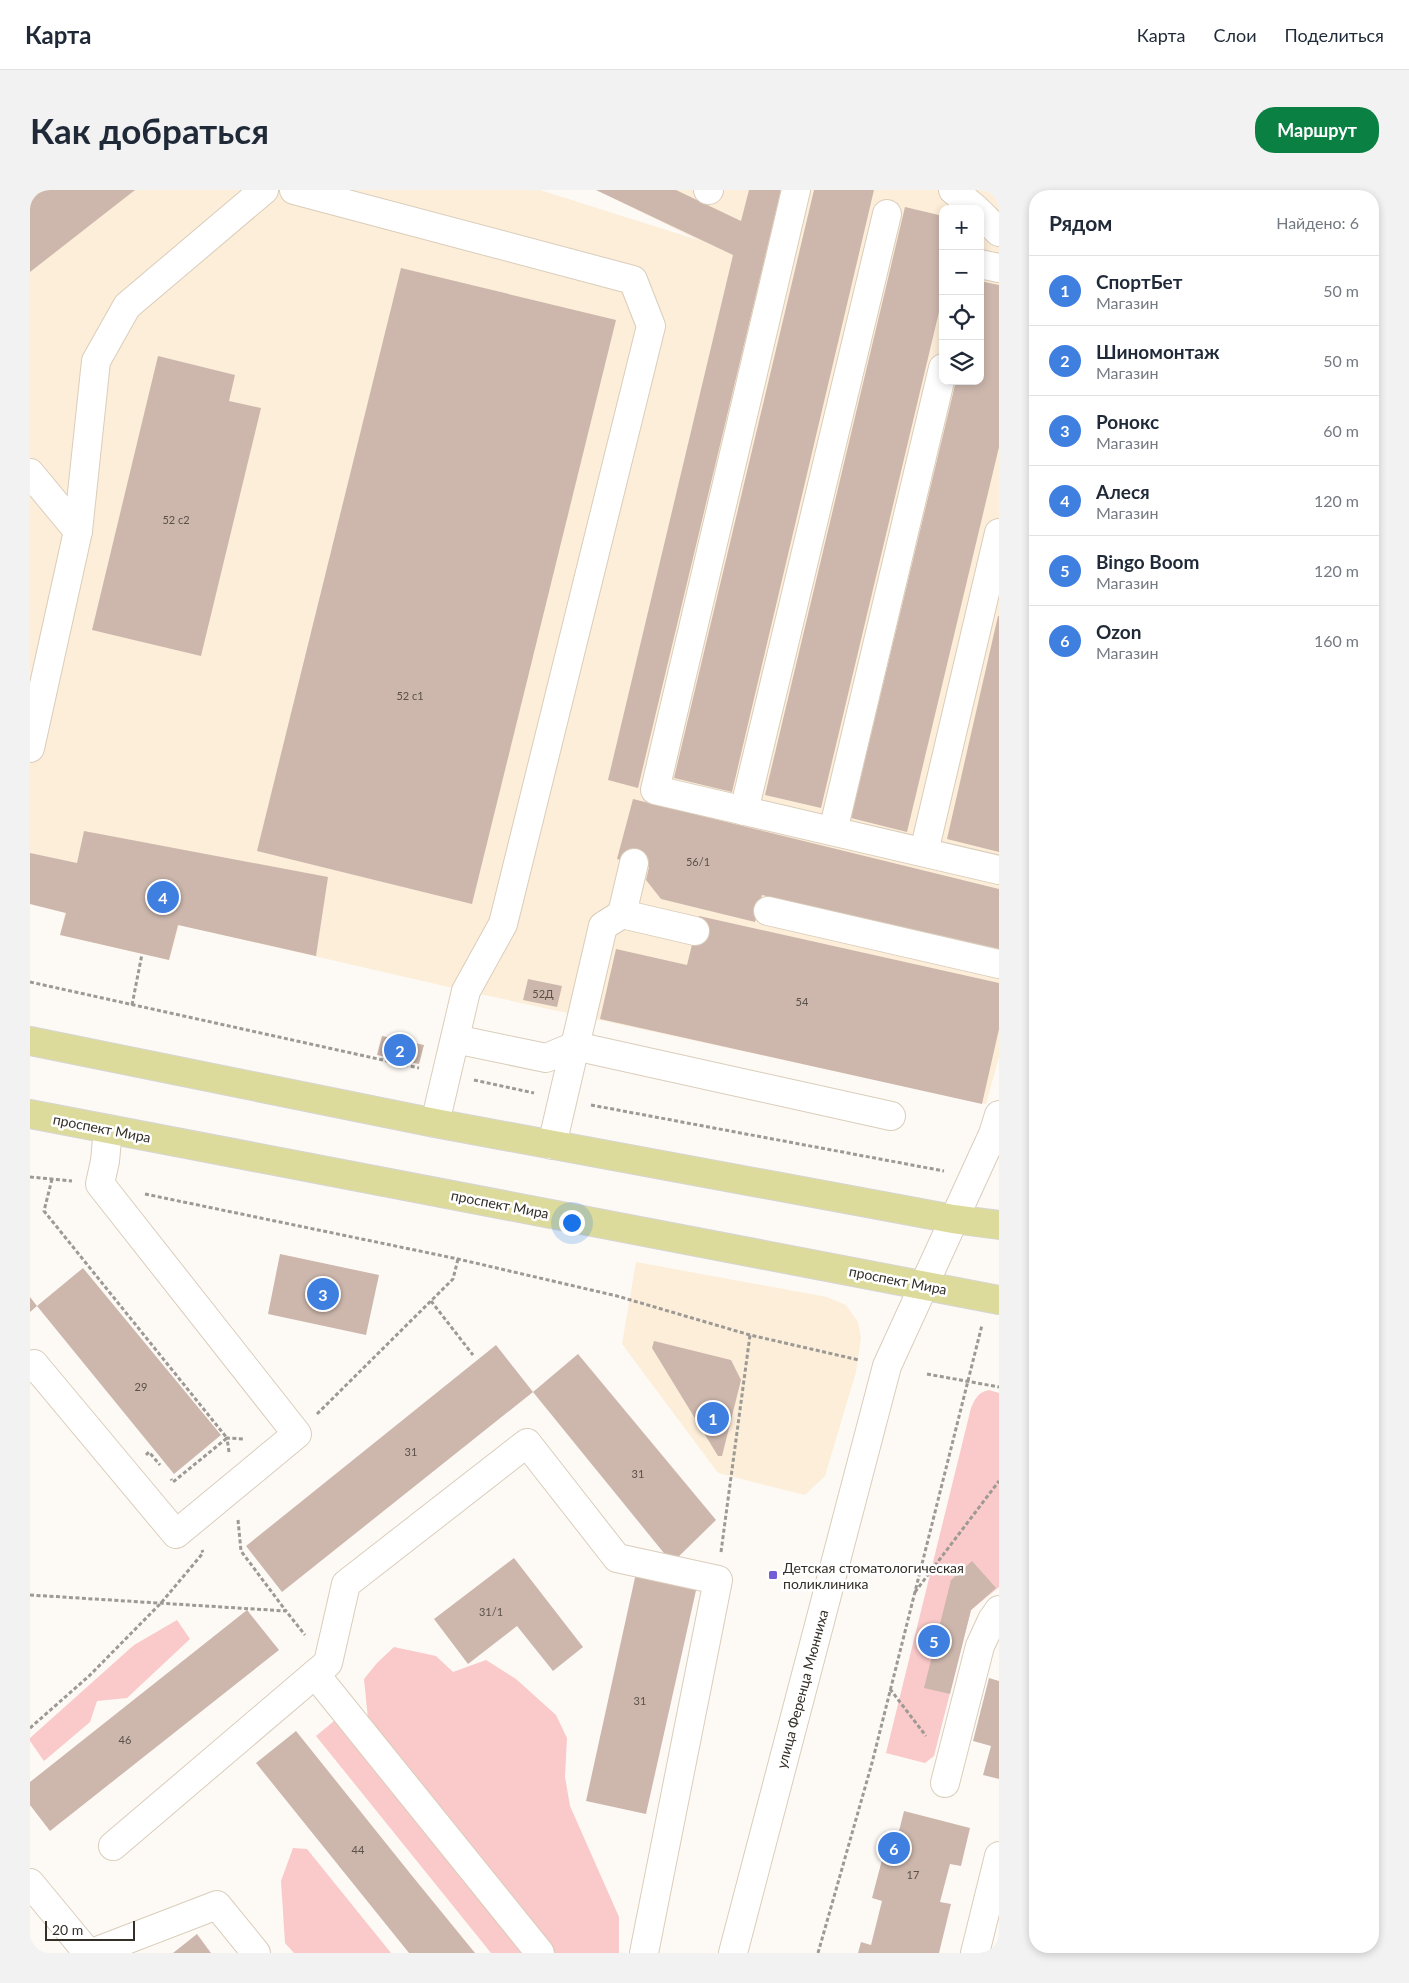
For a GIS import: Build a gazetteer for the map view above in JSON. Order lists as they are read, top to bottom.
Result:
{
  "streets": {
    "main road": ["проспект Мира"],
    "street": ["улица Ференца Мюнниха"]
  },
  "crossings": [
    ["проспект Мира", "улица Ференца Мюнниха"]
  ],
  "places": {
    "transit": ["Детская стоматологическая поликлиника"]
  },
  "house_numbers": [
    "52 с2",
    "52 с1",
    "56/1",
    "52Д",
    "54",
    "29",
    "31",
    "31",
    "31/1",
    "31",
    "46",
    "44",
    "17"
  ],
  "scale_bar": "20 m",
  "page": {
    "header": "Карта",
    "nav": ["Карта", "Слои", "Поделиться"],
    "buttons": "Маршрут",
    "title": "Как добраться",
    "heading": ["Рядом", "Найдено: 6"],
    "map_buttons": ["+", "−"],
    "list": [
      {
        "mark": "1",
        "name": "СпортБет",
        "note": "Магазин",
        "value": "50 m"
      },
      {
        "mark": "2",
        "name": "Шиномонтаж",
        "note": "Магазин",
        "value": "50 m"
      },
      {
        "mark": "3",
        "name": "Ронокс",
        "note": "Магазин",
        "value": "60 m"
      },
      {
        "mark": "4",
        "name": "Алеся",
        "note": "Магазин",
        "value": "120 m"
      },
      {
        "mark": "5",
        "name": "Bingo Boom",
        "note": "Магазин",
        "value": "120 m"
      },
      {
        "mark": "6",
        "name": "Ozon",
        "note": "Магазин",
        "value": "160 m"
      }
    ],
    "pins": [
      "4",
      "2",
      "3",
      "1",
      "5",
      "6"
    ],
    "scale": "20 m"
  }
}
